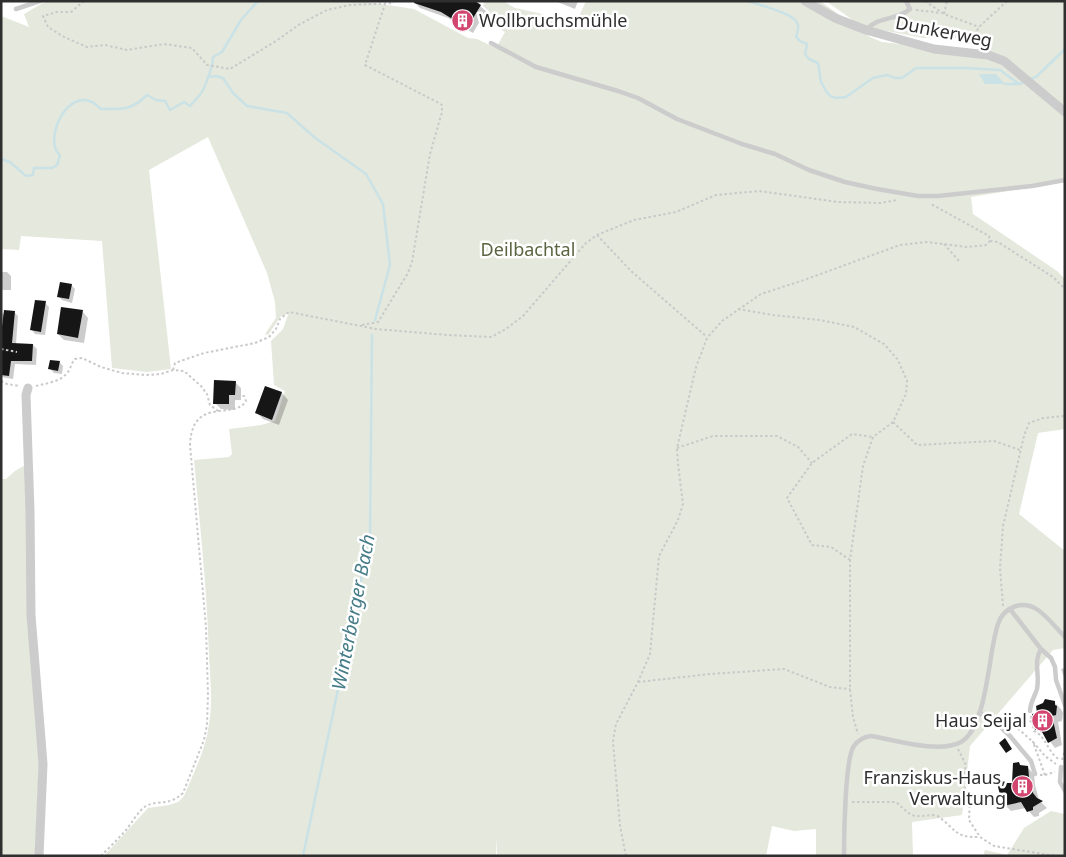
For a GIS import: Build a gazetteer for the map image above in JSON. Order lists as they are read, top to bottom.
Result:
{
  "streets": {
    "street": ["Dunkerweg"]
  },
  "water": ["Winterberger Bach"],
  "parks": ["Deilbachtal"],
  "places": {
    "building": ["Wollbruchsmühle", "Haus Seijal", "Franziskus-Haus, Verwaltung"]
  }
}
